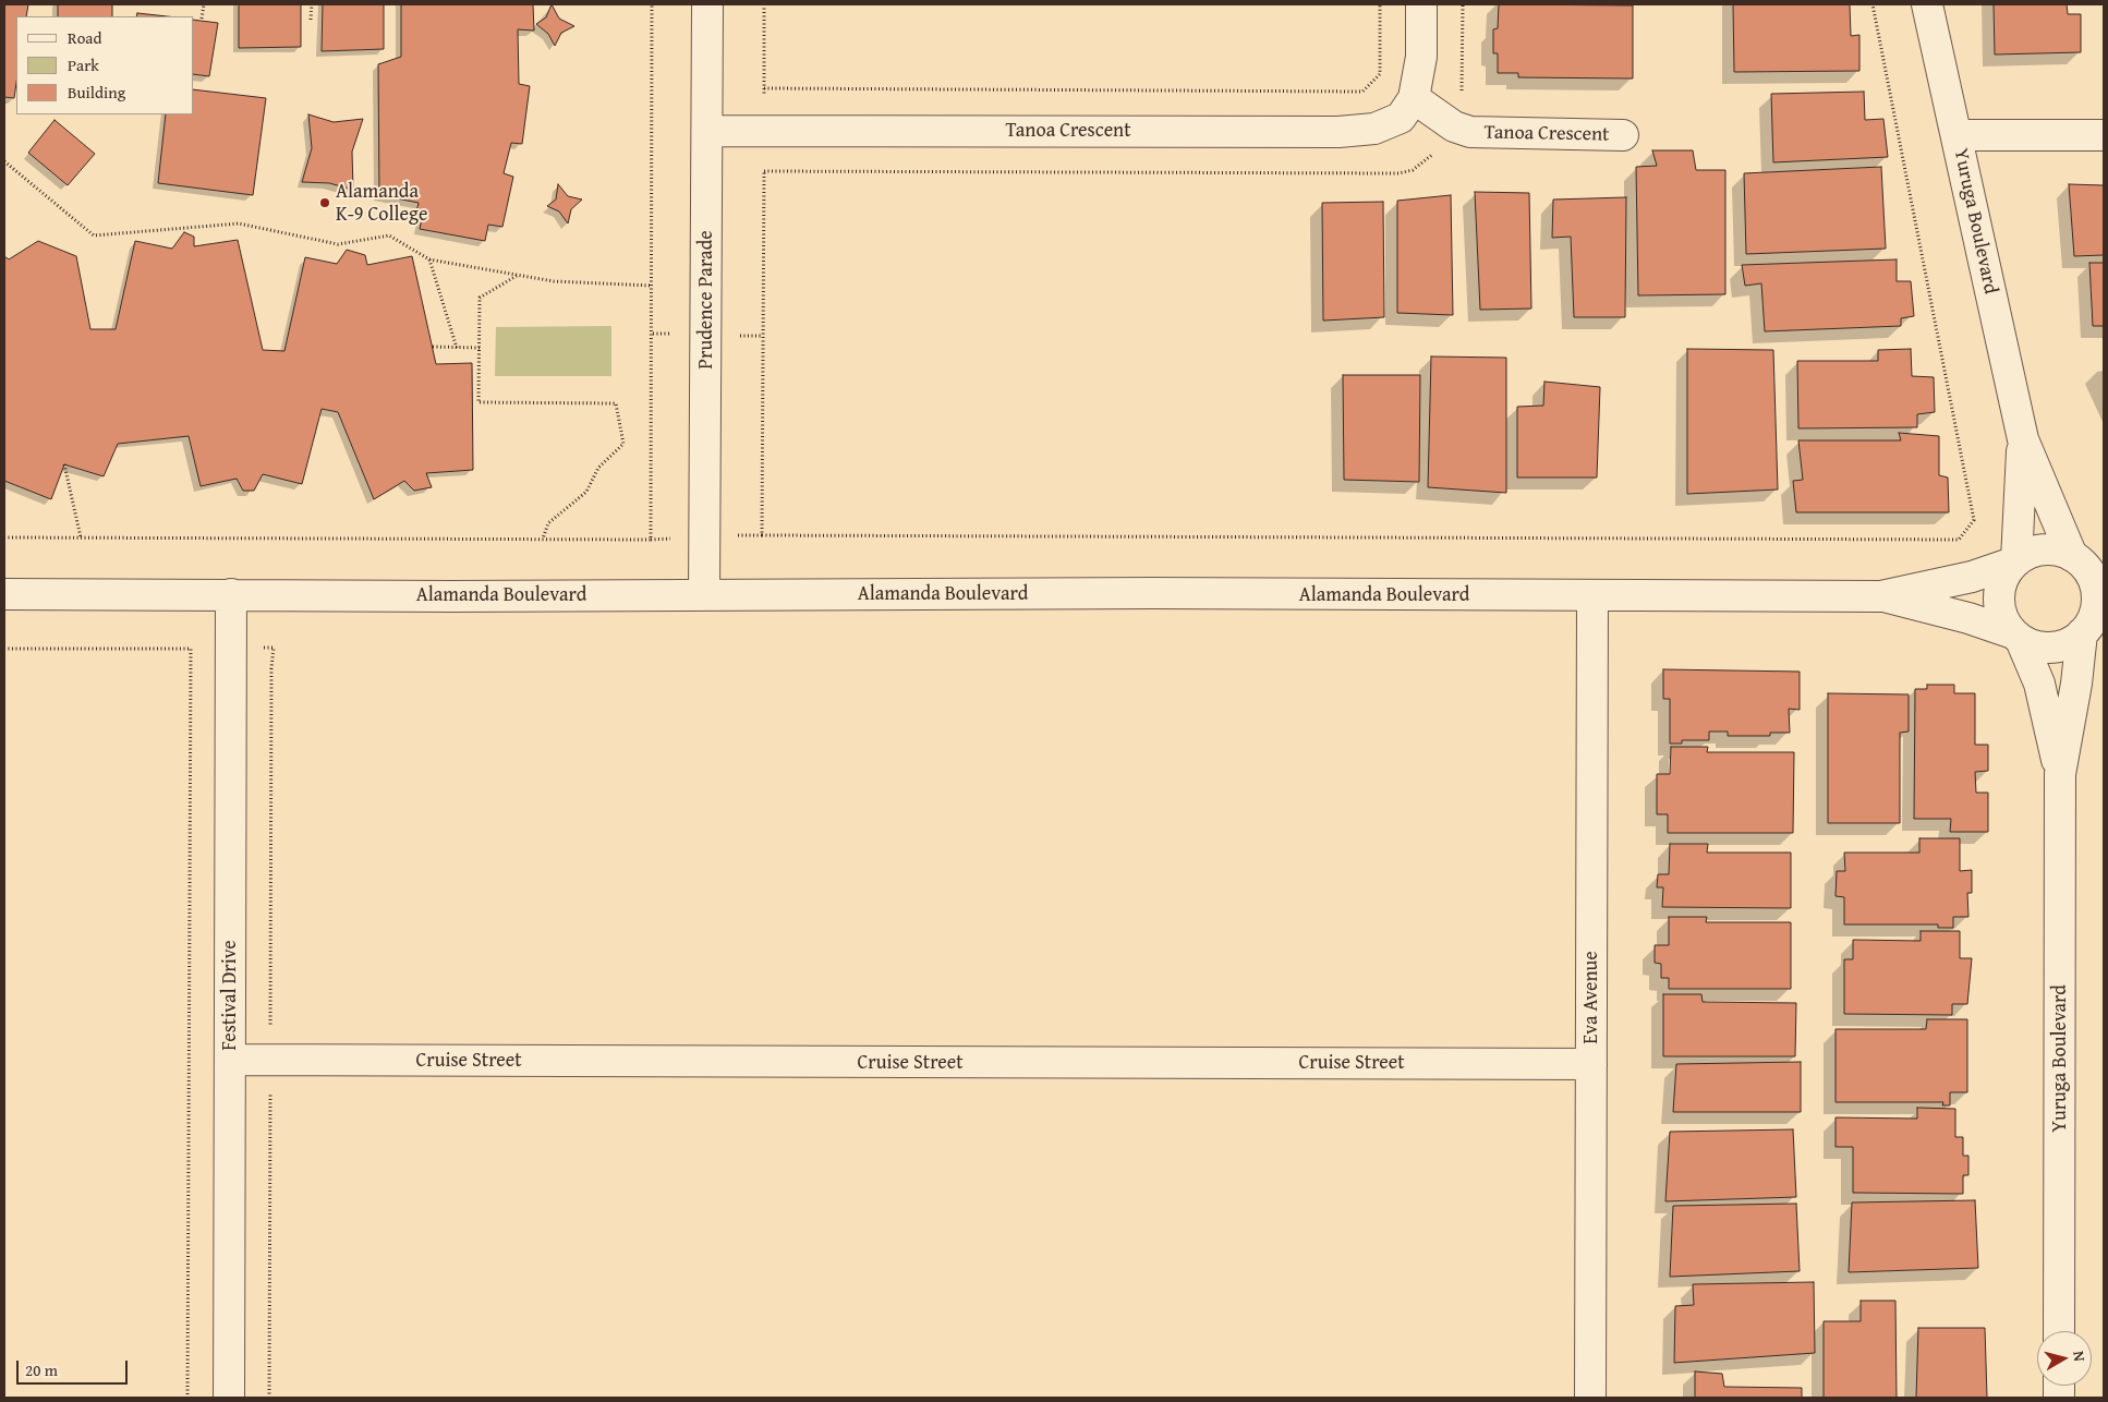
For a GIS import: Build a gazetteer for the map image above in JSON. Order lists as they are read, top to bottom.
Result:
{
  "streets": {
    "street": [
      "Tanoa Crescent",
      "Yuruga Boulevard",
      "Prudence Parade",
      "Alamanda Boulevard",
      "Festival Drive",
      "Eva Avenue",
      "Cruise Street"
    ]
  },
  "crossings": [
    ["Tanoa Crescent", "Prudence Parade"],
    ["Yuruga Boulevard", "Alamanda Boulevard"],
    ["Prudence Parade", "Alamanda Boulevard"],
    ["Alamanda Boulevard", "Festival Drive"],
    ["Alamanda Boulevard", "Eva Avenue"],
    ["Festival Drive", "Cruise Street"],
    ["Eva Avenue", "Cruise Street"]
  ],
  "places": ["Alamanda K-9 College"],
  "legend": ["Road", "Park", "Building"],
  "scale_bar": "20 m",
  "north": "right"
}
